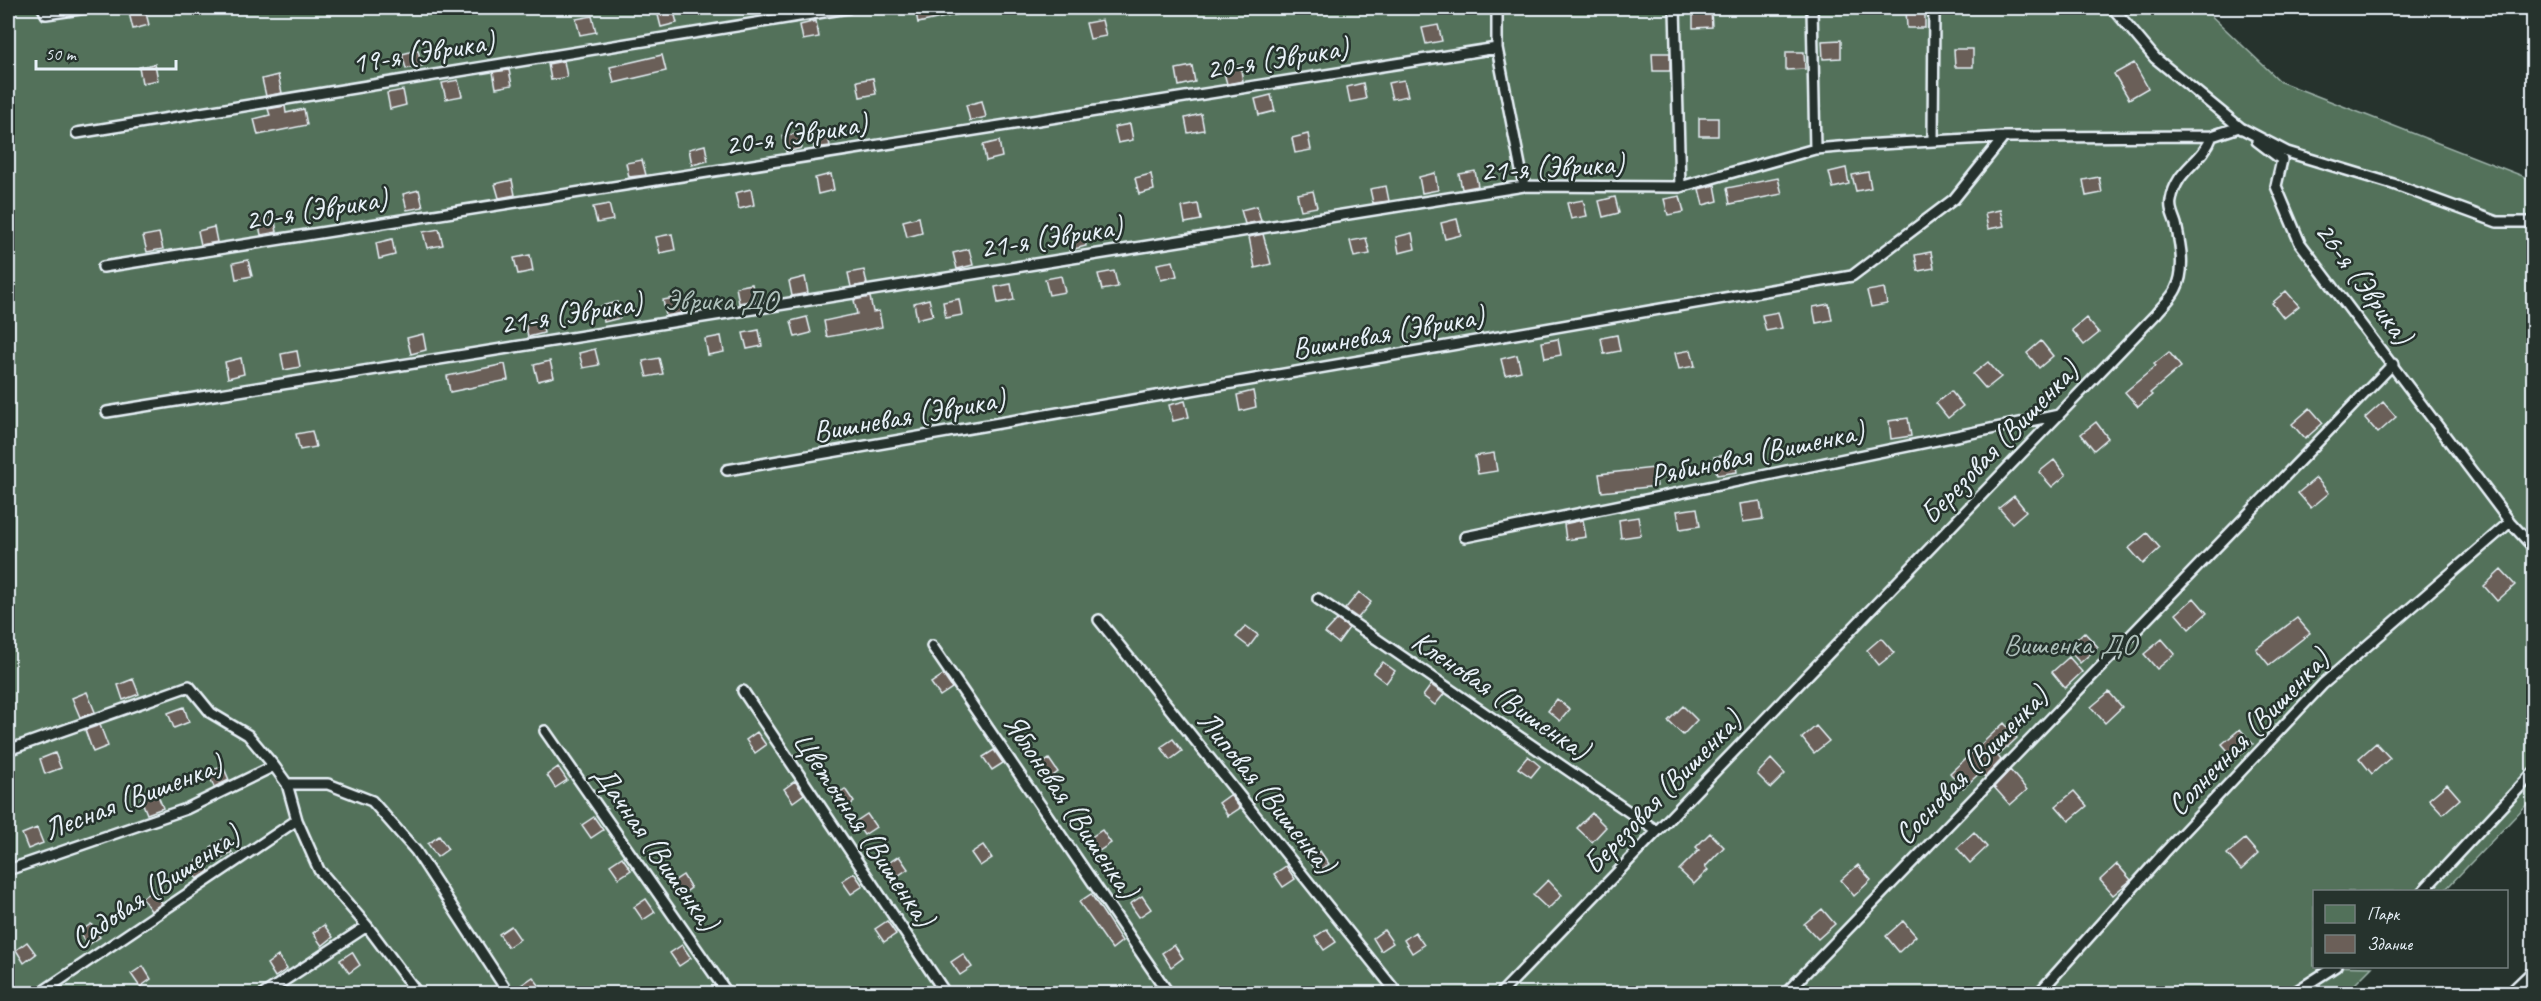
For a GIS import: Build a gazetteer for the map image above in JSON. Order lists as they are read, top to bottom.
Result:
{
  "streets": {
    "lane": [
      "19-я (Эврика)",
      "20-я (Эврика)",
      "21-я (Эврика)",
      "26-я (Эврика)",
      "Вишневая (Эврика)",
      "Березовая (Вишенка)",
      "Рябиновая (Вишенка)",
      "Кленовая (Вишенка)",
      "Солнечная (Вишенка)",
      "Сосновая (Вишенка)",
      "Липовая (Вишенка)",
      "Лесная (Вишенка)",
      "Яблоневая (Вишенка)",
      "Цветочная (Вишенка)",
      "Дачная (Вишенка)",
      "Садовая (Вишенка)"
    ]
  },
  "crossings": [
    ["21-я (Эврика)", "Вишневая (Эврика)"],
    ["21-я (Эврика)", "Березовая (Вишенка)"],
    ["26-я (Эврика)", "Солнечная (Вишенка)"],
    ["26-я (Эврика)", "Сосновая (Вишенка)"],
    ["Березовая (Вишенка)", "Рябиновая (Вишенка)"],
    ["Березовая (Вишенка)", "Кленовая (Вишенка)"]
  ],
  "parks": ["Эврика ДО", "Вишенка ДО"],
  "legend": ["Парк", "Здание"],
  "scale_bar": "50 m"
}
